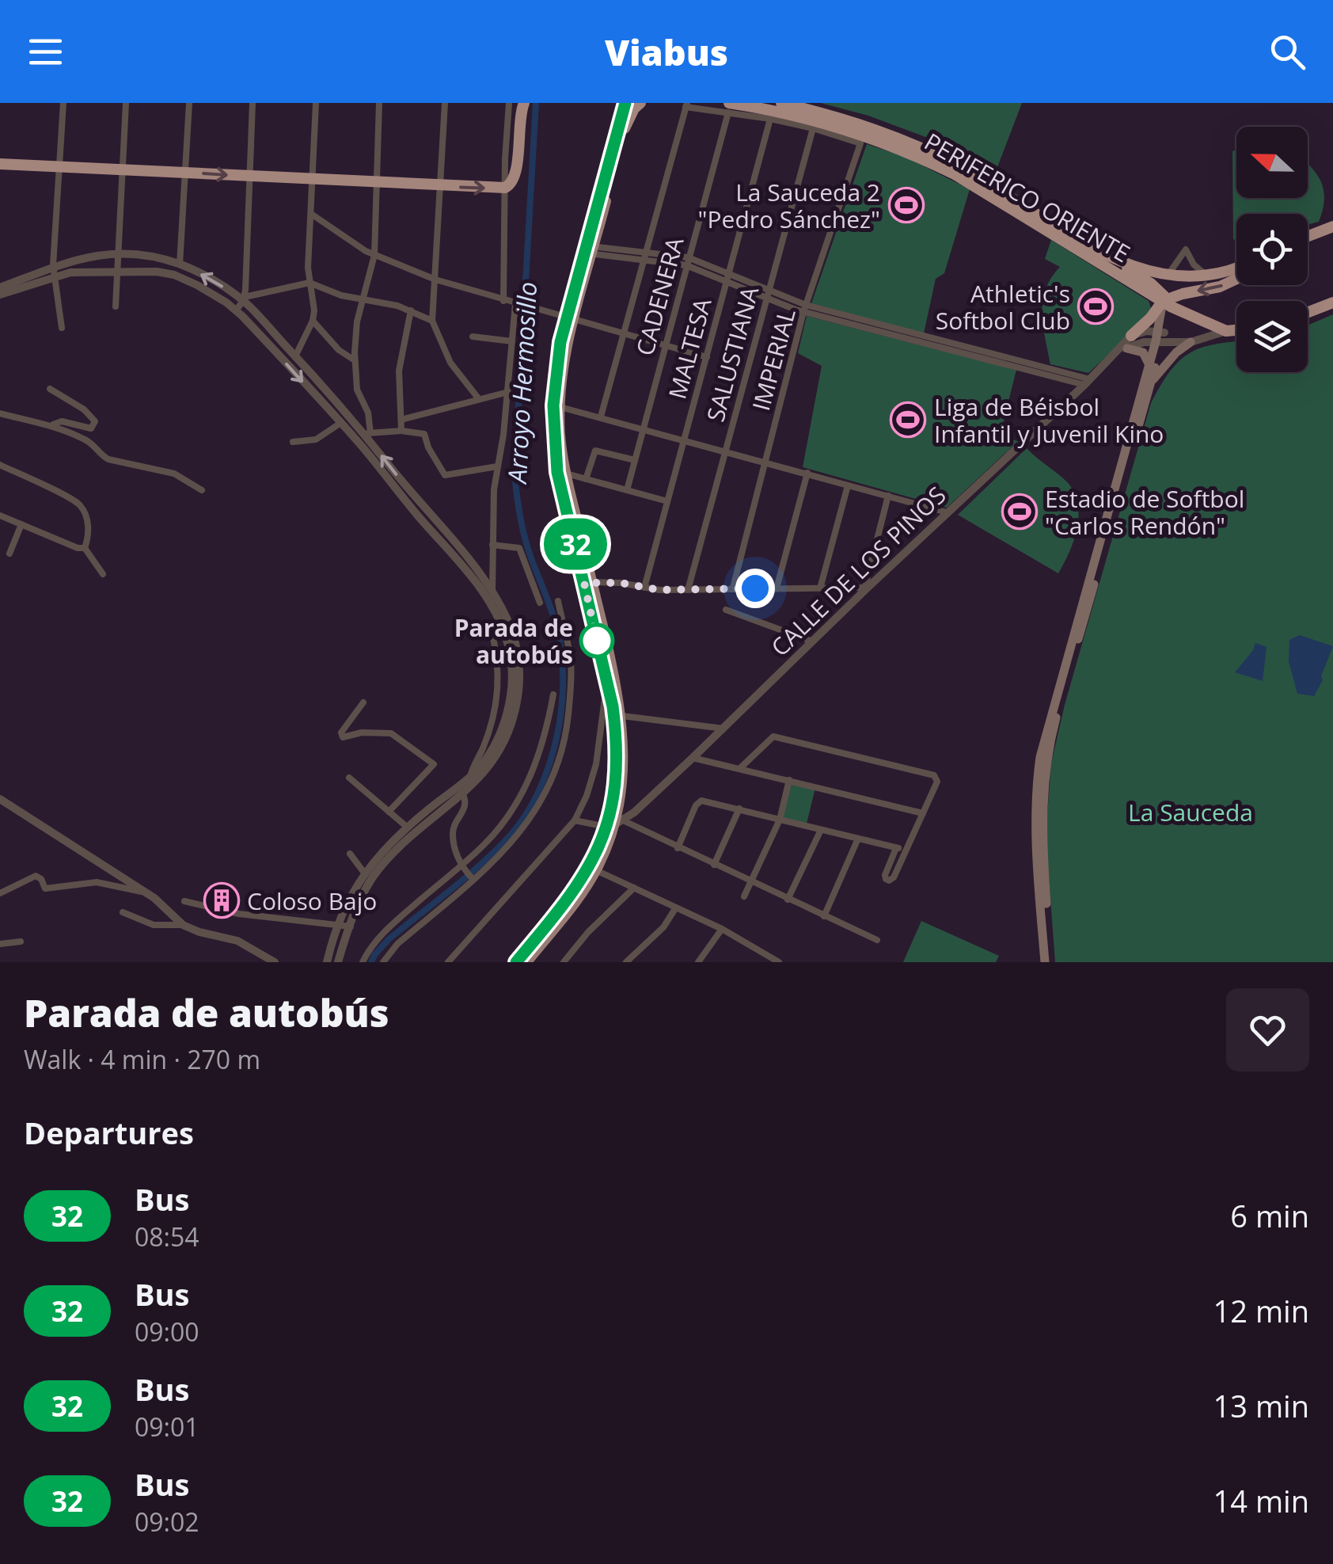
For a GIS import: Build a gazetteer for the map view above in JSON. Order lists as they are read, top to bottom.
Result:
{
  "streets": {
    "highway": ["PERIFERICO ORIENTE"],
    "street": [
      "CADENERA",
      "MALTESA",
      "SALUSTIANA",
      "IMPERIAL",
      "CALLE DE LOS PINOS"
    ]
  },
  "crossings": [
    ["PERIFERICO ORIENTE", "CADENERA"],
    ["SALUSTIANA", "IMPERIAL"]
  ],
  "water": ["Arroyo Hermosillo"],
  "parks": ["La Sauceda"],
  "places": {
    "sports": [
      "La Sauceda 2 \"Pedro Sánchez\"",
      "Athletic's Softbol Club",
      "Liga de Béisbol Infantil y Juvenil Kino",
      "Estadio de Softbol \"Carlos Rendón\""
    ],
    "other": ["Parada de autobús"],
    "building": ["Coloso Bajo"]
  },
  "lines": ["bus line 32"],
  "north": "left",
  "page": {
    "header": "Viabus",
    "on_map": "32",
    "heading": [
      ["Parada de autobús", "Walk · 4 min · 270 m"],
      "Departures"
    ],
    "list": [
      {
        "mark": "32",
        "name": "Bus",
        "note": "08:54",
        "value": "6 min"
      },
      {
        "mark": "32",
        "name": "Bus",
        "note": "09:00",
        "value": "12 min"
      },
      {
        "mark": "32",
        "name": "Bus",
        "note": "09:01",
        "value": "13 min"
      },
      {
        "mark": "32",
        "name": "Bus",
        "note": "09:02",
        "value": "14 min"
      }
    ]
  }
}
